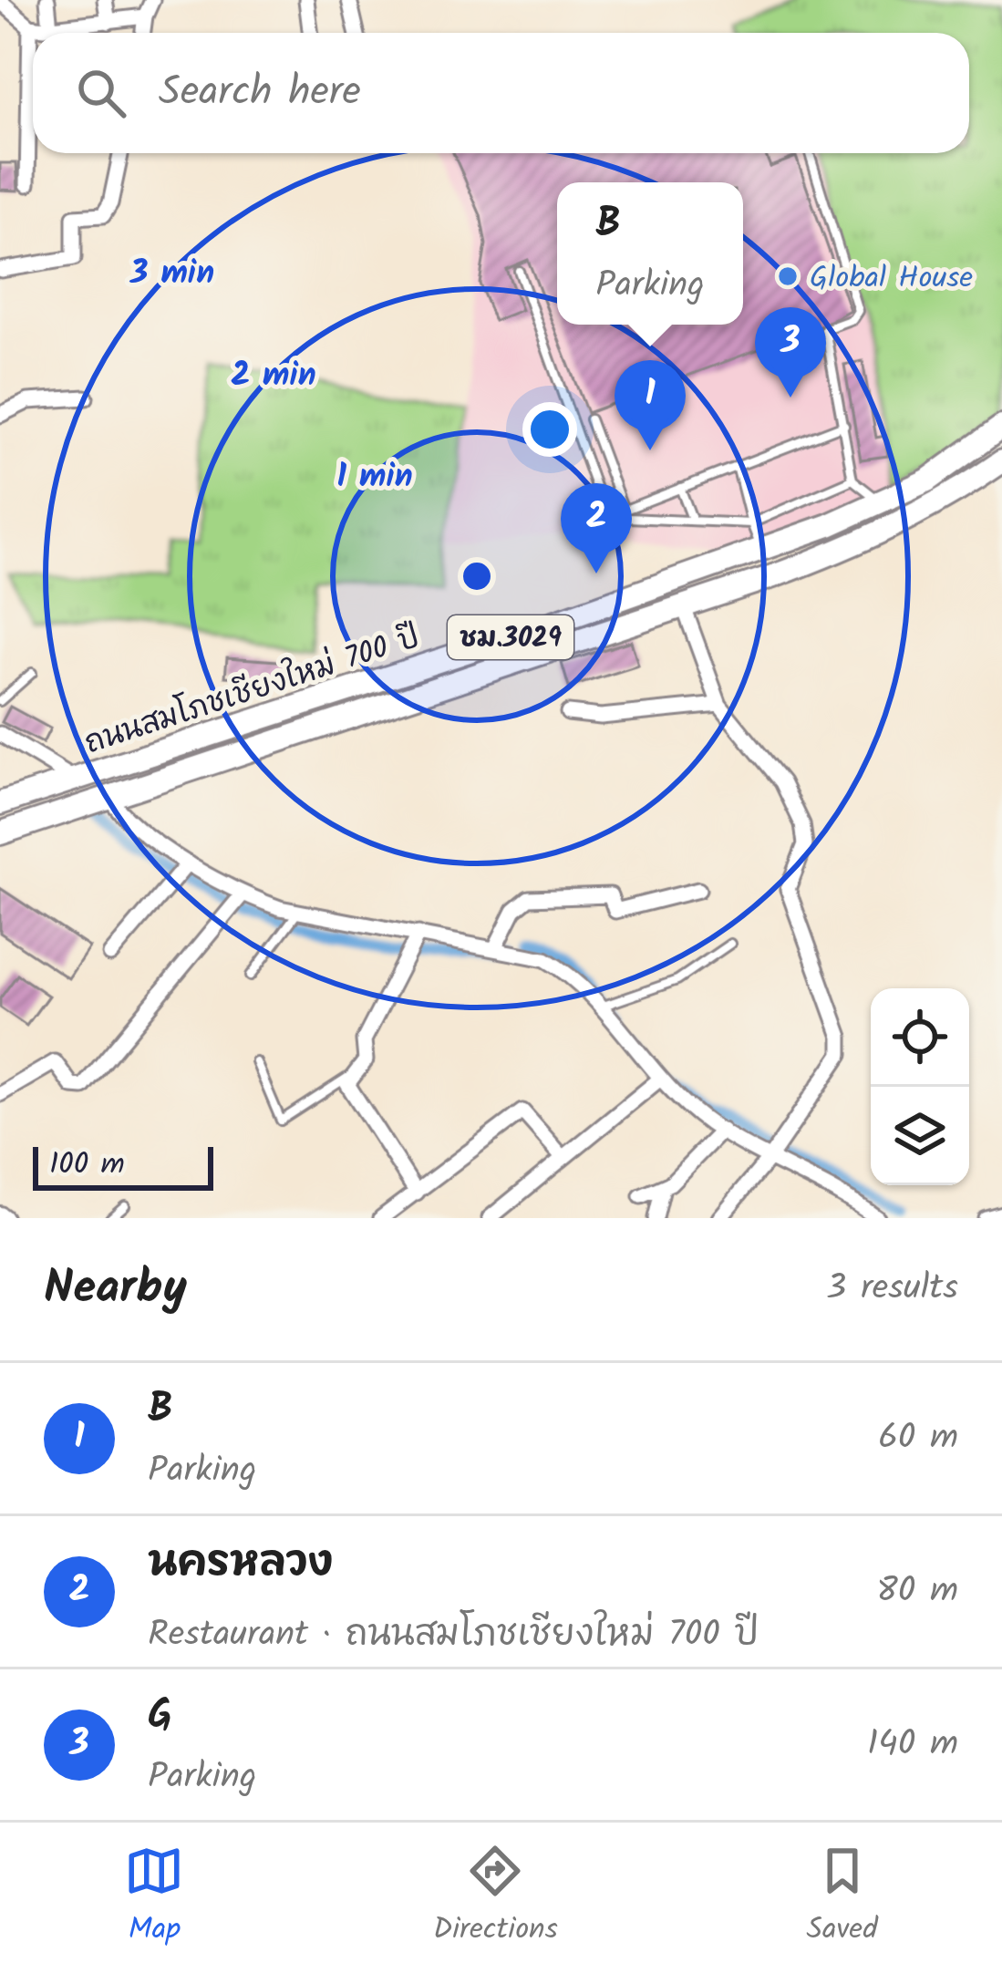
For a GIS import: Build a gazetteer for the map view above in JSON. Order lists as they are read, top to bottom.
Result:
{
  "streets": {
    "main road": ["ชม.3029", "ถนนสมโภชเชียงใหม่ 700 ปี"]
  },
  "places": ["Global House"],
  "scale_bar": "100 m",
  "page": {
    "search": "Search here",
    "popup": ["B", "Parking"],
    "pins": ["3", "1", "2"],
    "scale": "100 m",
    "heading": ["Nearby", "3 results"],
    "list": [
      {
        "mark": "1",
        "name": "B",
        "note": "Parking",
        "value": "60 m"
      },
      {
        "mark": "2",
        "name": "นครหลวง",
        "note": "Restaurant · ถนนสมโภชเชียงใหม่ 700 ปี",
        "value": "80 m"
      },
      {
        "mark": "3",
        "name": "G",
        "note": "Parking",
        "value": "140 m"
      }
    ],
    "nav": ["Map", "Directions", "Saved"]
  },
  "rings": ["3 min", "2 min", "1 min"]
}
